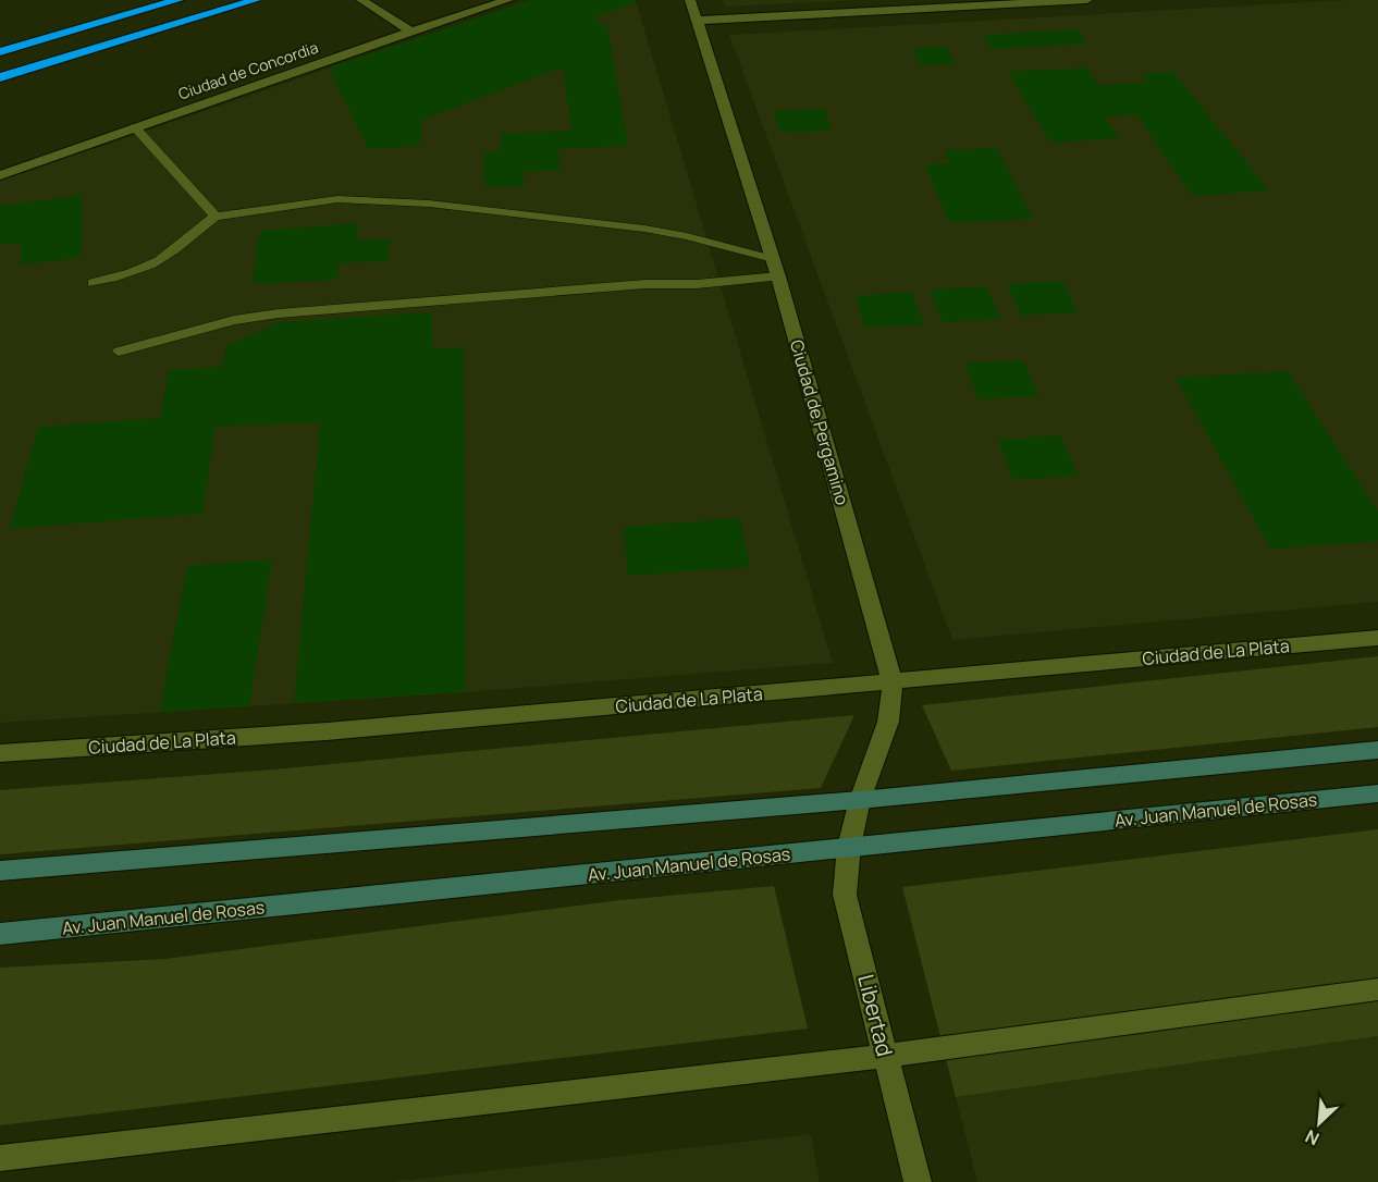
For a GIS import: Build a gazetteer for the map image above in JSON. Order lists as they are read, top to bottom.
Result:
{
  "streets": {
    "main road": ["Av. Juan Manuel de Rosas"],
    "street": [
      "Ciudad de Concordia",
      "Ciudad de Pergamino",
      "Ciudad de La Plata",
      "Libertad"
    ]
  },
  "crossings": [
    ["Ciudad de Pergamino", "Ciudad de La Plata"],
    ["Ciudad de Pergamino", "Av. Juan Manuel de Rosas"],
    ["Ciudad de Pergamino", "Libertad"],
    ["Av. Juan Manuel de Rosas", "Libertad"]
  ],
  "north": "bottom left"
}
